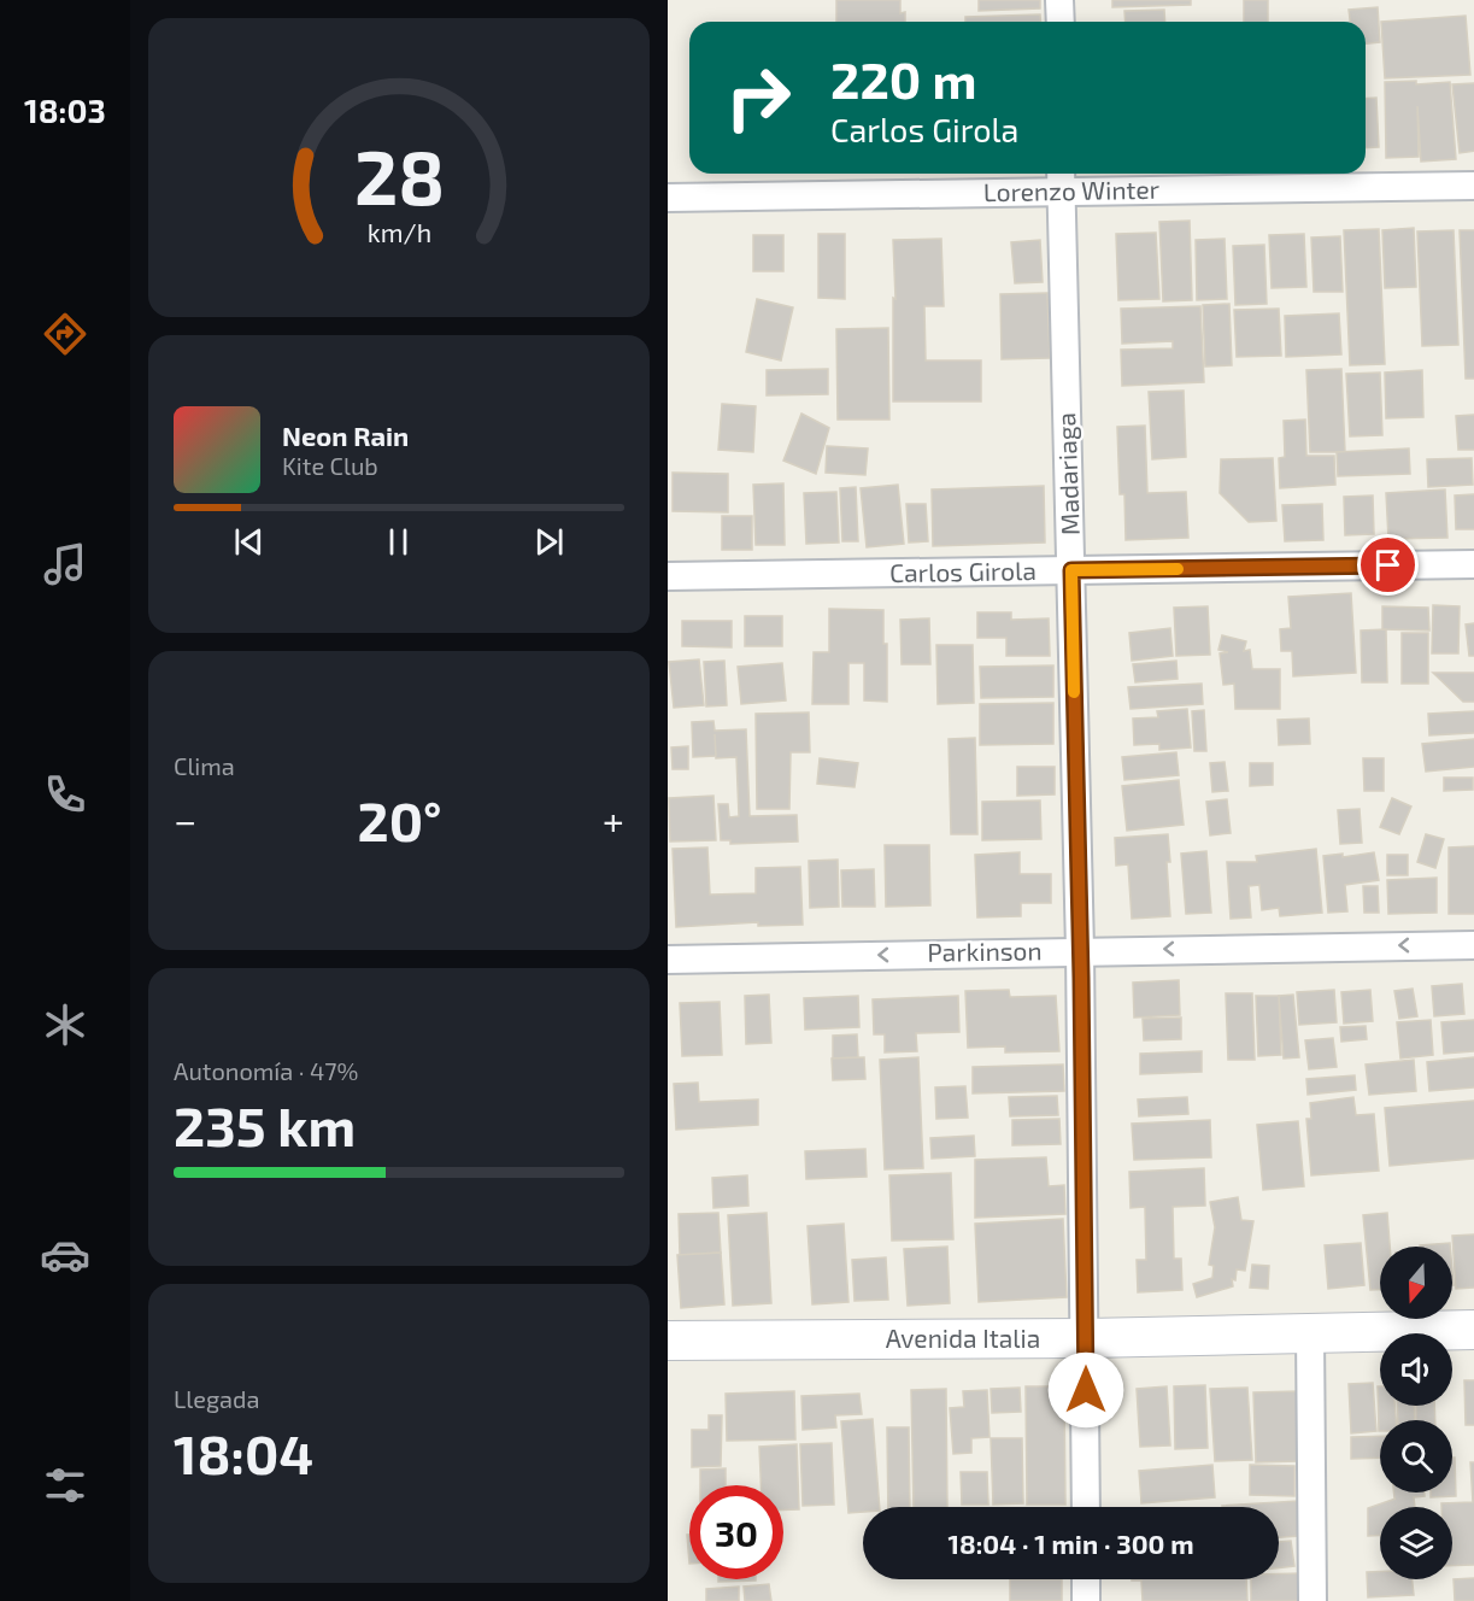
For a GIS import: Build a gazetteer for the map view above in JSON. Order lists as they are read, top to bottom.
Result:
{
  "streets": {
    "main road": ["Avenida Italia"],
    "street": [
      "Lorenzo Winter",
      "Madariaga",
      "Carlos Girola",
      "Parkinson"
    ]
  },
  "crossings": [
    ["Lorenzo Winter", "Madariaga"],
    ["Madariaga", "Carlos Girola"],
    ["Madariaga", "Parkinson"],
    ["Madariaga", "Avenida Italia"]
  ],
  "one_way": ["Parkinson"],
  "north": "bottom",
  "page": {
    "tabs": "18:03",
    "turn": ["220 m", "Carlos Girola"],
    "song": ["Neon Rain", "Kite Club"],
    "tile": [
      "Clima",
      ["Autonomía · 47%", "235 km"],
      ["Llegada", "18:04"]
    ],
    "heat": ["−", "20°", "+"],
    "limit": "30",
    "trip": "18:04 · 1 min · 300 m",
    "gauge": ["28", "km/h"]
  }
}
